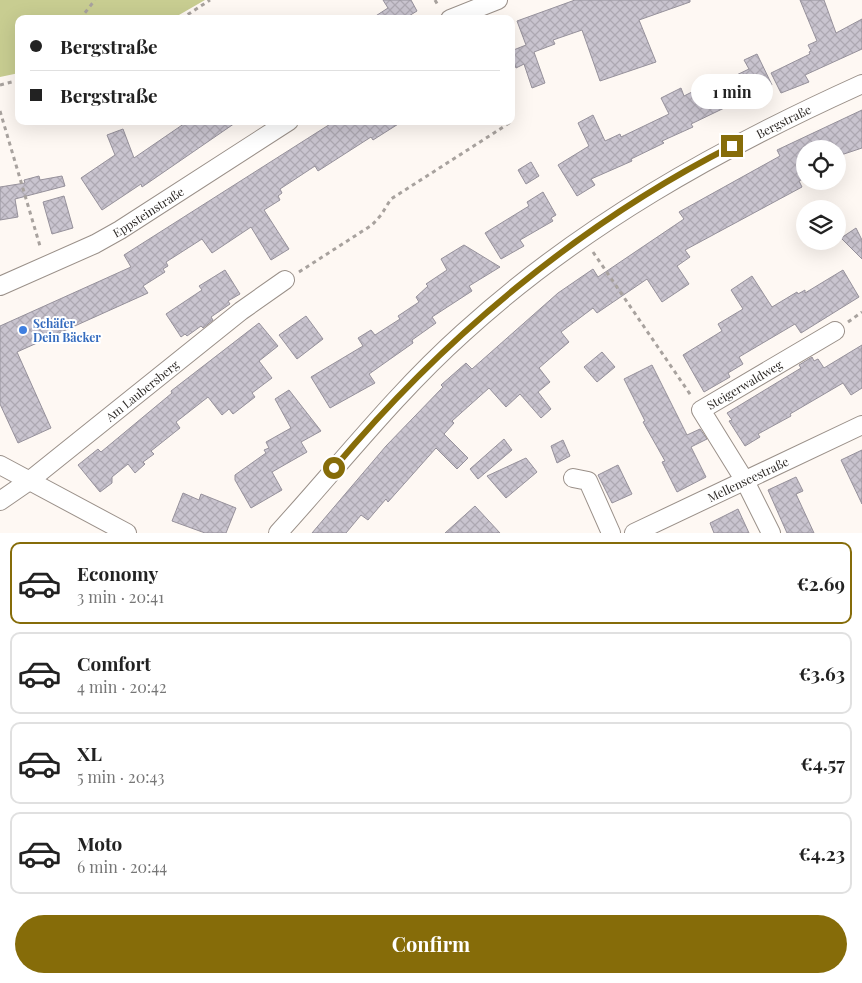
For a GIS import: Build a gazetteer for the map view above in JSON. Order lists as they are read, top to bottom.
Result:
{
  "streets": {
    "street": [
      "Bergstraße",
      "Eppsteinstraße",
      "Steigerwaldweg",
      "Am Laubersberg",
      "Mellenseestraße"
    ]
  },
  "crossings": [
    ["Steigerwaldweg", "Mellenseestraße"]
  ],
  "places": ["Schäfer Dein Bäcker"],
  "page": {
    "banner": ["Bergstraße", "Bergstraße"],
    "bubble": "1 min",
    "list": [
      {
        "name": "Economy",
        "note": "3 min · 20:41",
        "value": "€2.69"
      },
      {
        "name": "Comfort",
        "note": "4 min · 20:42",
        "value": "€3.63"
      },
      {
        "name": "XL",
        "note": "5 min · 20:43",
        "value": "€4.57"
      },
      {
        "name": "Moto",
        "note": "6 min · 20:44",
        "value": "€4.23"
      }
    ],
    "buttons": "Confirm"
  }
}
